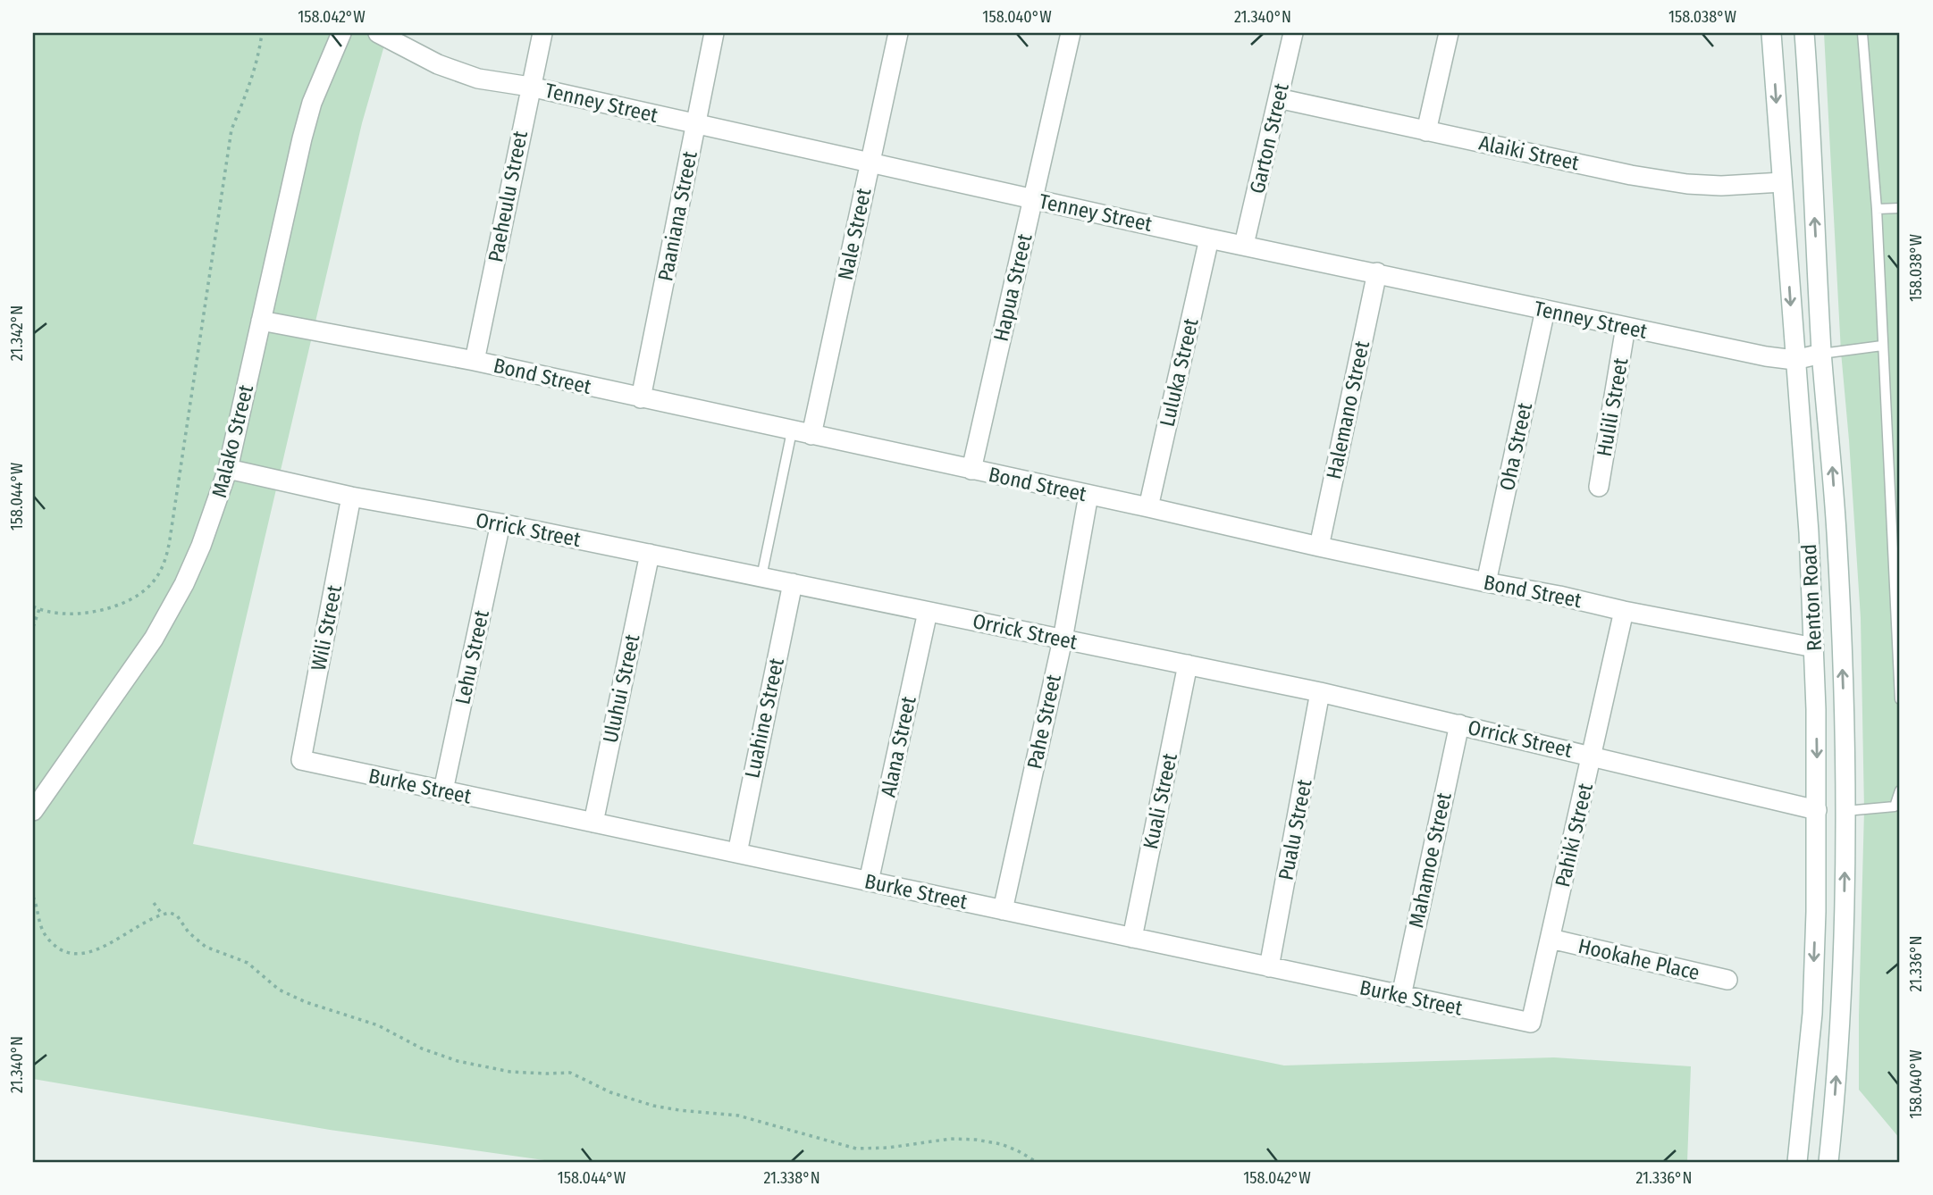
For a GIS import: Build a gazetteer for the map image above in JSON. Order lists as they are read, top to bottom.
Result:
{
  "streets": {
    "street": [
      "Tenney Street",
      "Garton Street",
      "Alaiki Street",
      "Paeheulu Street",
      "Paaniana Street",
      "Nale Street",
      "Hapua Street",
      "Luluka Street",
      "Bond Street",
      "Hulili Street",
      "Halemano Street",
      "Malako Street",
      "Oha Street",
      "Orrick Street",
      "Renton Road",
      "Wili Street",
      "Lehu Street",
      "Uluhui Street",
      "Luahine Street",
      "Pahe Street",
      "Alana Street",
      "Burke Street",
      "Kuali Street",
      "Pualu Street",
      "Pahiki Street",
      "Mahamoe Street",
      "Hookahe Place"
    ]
  },
  "crossings": [
    ["Tenney Street", "Garton Street"],
    ["Tenney Street", "Paeheulu Street"],
    ["Tenney Street", "Paaniana Street"],
    ["Tenney Street", "Nale Street"],
    ["Tenney Street", "Hapua Street"],
    ["Tenney Street", "Luluka Street"],
    ["Tenney Street", "Hulili Street"],
    ["Tenney Street", "Halemano Street"],
    ["Tenney Street", "Oha Street"],
    ["Tenney Street", "Renton Road"],
    ["Garton Street", "Alaiki Street"],
    ["Alaiki Street", "Renton Road"],
    ["Paeheulu Street", "Bond Street"],
    ["Paaniana Street", "Bond Street"],
    ["Nale Street", "Bond Street"],
    ["Hapua Street", "Bond Street"],
    ["Luluka Street", "Bond Street"],
    ["Bond Street", "Halemano Street"],
    ["Bond Street", "Malako Street"],
    ["Bond Street", "Oha Street"],
    ["Bond Street", "Renton Road"],
    ["Bond Street", "Pahe Street"],
    ["Bond Street", "Pahiki Street"],
    ["Malako Street", "Orrick Street"],
    ["Orrick Street", "Renton Road"],
    ["Orrick Street", "Wili Street"],
    ["Orrick Street", "Lehu Street"],
    ["Orrick Street", "Uluhui Street"],
    ["Orrick Street", "Luahine Street"],
    ["Orrick Street", "Pahe Street"],
    ["Orrick Street", "Alana Street"],
    ["Orrick Street", "Kuali Street"],
    ["Orrick Street", "Pualu Street"],
    ["Orrick Street", "Pahiki Street"],
    ["Orrick Street", "Mahamoe Street"],
    ["Wili Street", "Burke Street"],
    ["Lehu Street", "Burke Street"],
    ["Uluhui Street", "Burke Street"],
    ["Luahine Street", "Burke Street"],
    ["Pahe Street", "Burke Street"],
    ["Alana Street", "Burke Street"],
    ["Burke Street", "Kuali Street"],
    ["Burke Street", "Pualu Street"],
    ["Burke Street", "Pahiki Street"],
    ["Burke Street", "Mahamoe Street"],
    ["Pahiki Street", "Hookahe Place"]
  ],
  "coordinates": [
    "158.042°W",
    "158.040°W",
    "21.340°N",
    "158.038°W",
    "21.342°N",
    "158.044°W",
    "21.336°N",
    "21.338°N"
  ]
}
